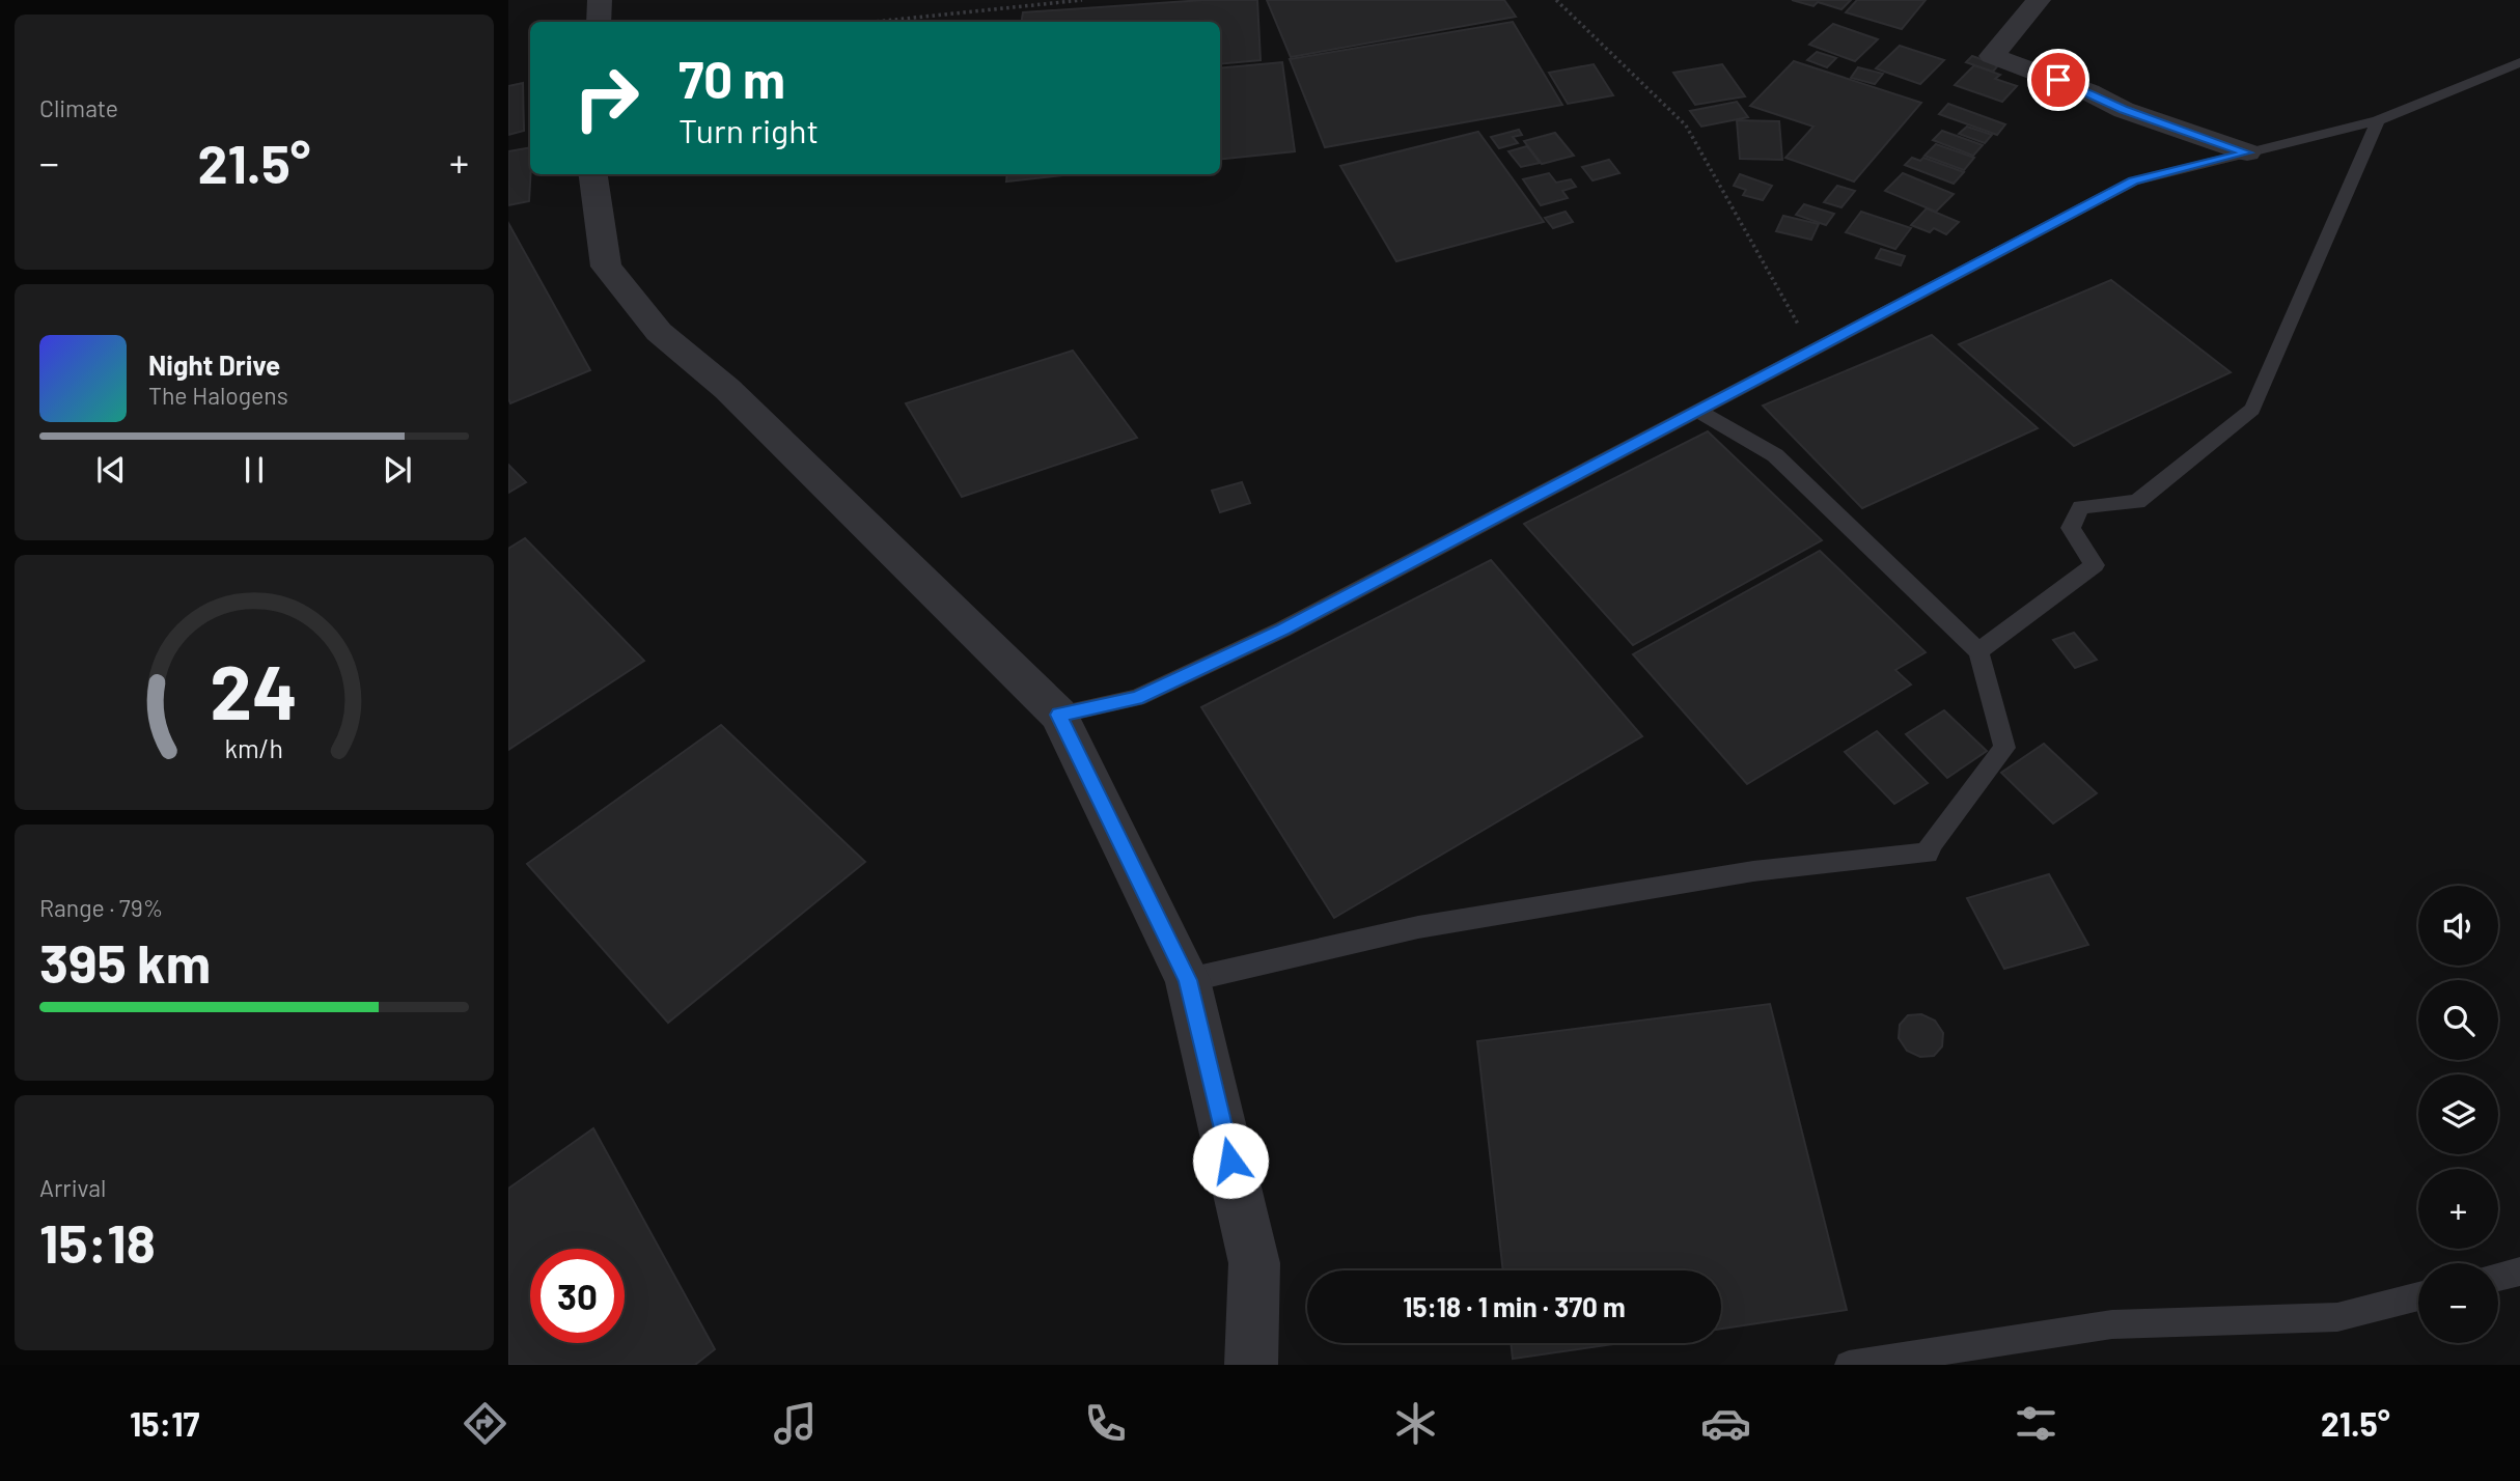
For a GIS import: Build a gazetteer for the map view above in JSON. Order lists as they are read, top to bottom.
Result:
{
  "page": {
    "tile": [
      "Climate",
      ["Range · 79%", "395 km"],
      ["Arrival", "15:18"]
    ],
    "turn": ["70 m", "Turn right"],
    "heat": ["−", "21.5°", "+"],
    "song": ["Night Drive", "The Halogens"],
    "map_buttons": ["+", "−"],
    "limit": "30",
    "trip": "15:18 · 1 min · 370 m",
    "tabs": ["15:17", "21.5°"],
    "gauge": ["24", "km/h"]
  }
}
